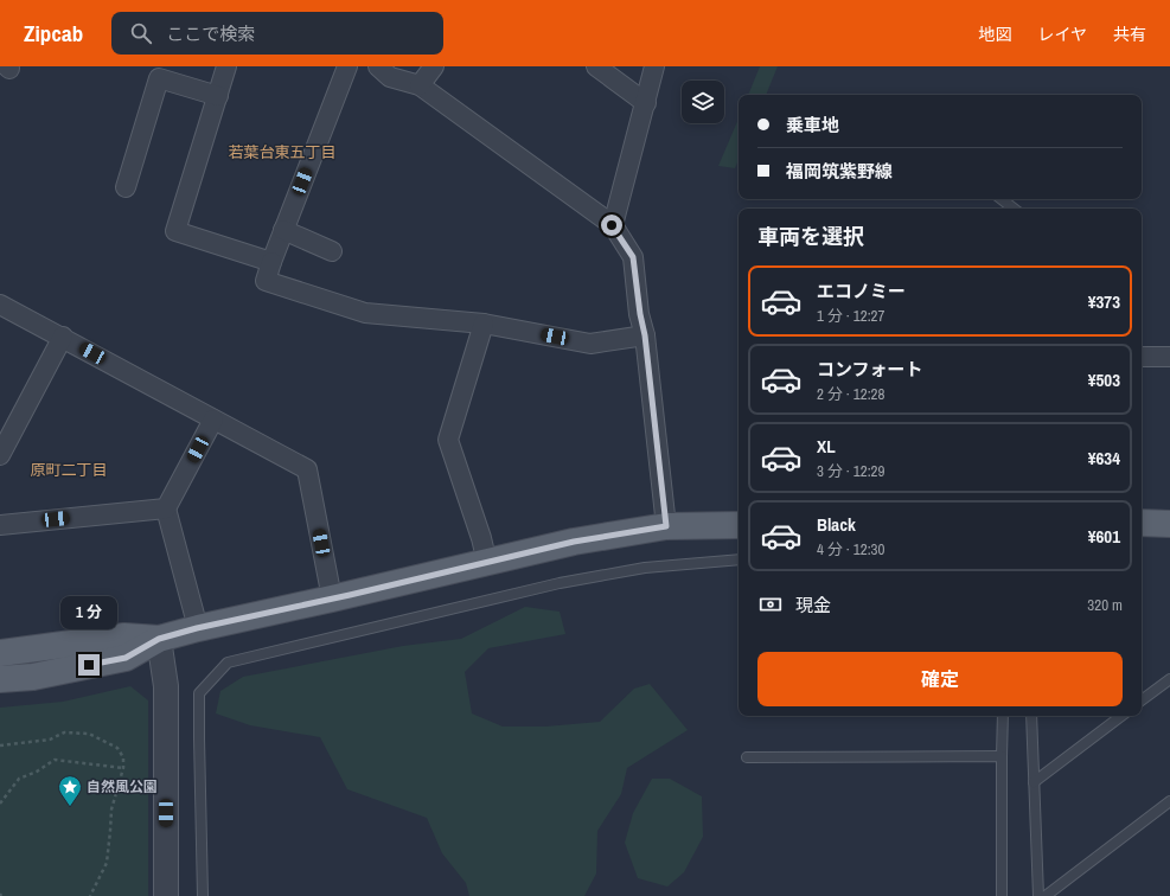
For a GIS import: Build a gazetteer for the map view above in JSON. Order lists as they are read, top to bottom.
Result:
{
  "districts": ["若葉台東五丁目", "原町二丁目"],
  "places": {
    "place": ["自然風公園"]
  },
  "page": {
    "header": "Zipcab",
    "search": "ここで検索",
    "nav": ["地図", "レイヤ", "共有"],
    "banner": ["乗車地", "福岡筑紫野線"],
    "heading": "車両を選択",
    "list": [
      {
        "name": "エコノミー",
        "note": "1 分 · 12:27",
        "value": "¥373"
      },
      {
        "name": "コンフォート",
        "note": "2 分 · 12:28",
        "value": "¥503"
      },
      {
        "name": "XL",
        "note": "3 分 · 12:29",
        "value": "¥634"
      },
      {
        "name": "Black",
        "note": "4 分 · 12:30",
        "value": "¥601"
      }
    ],
    "pay": ["現金", "320 m"],
    "bubble": "1 分",
    "buttons": "確定"
  }
}
